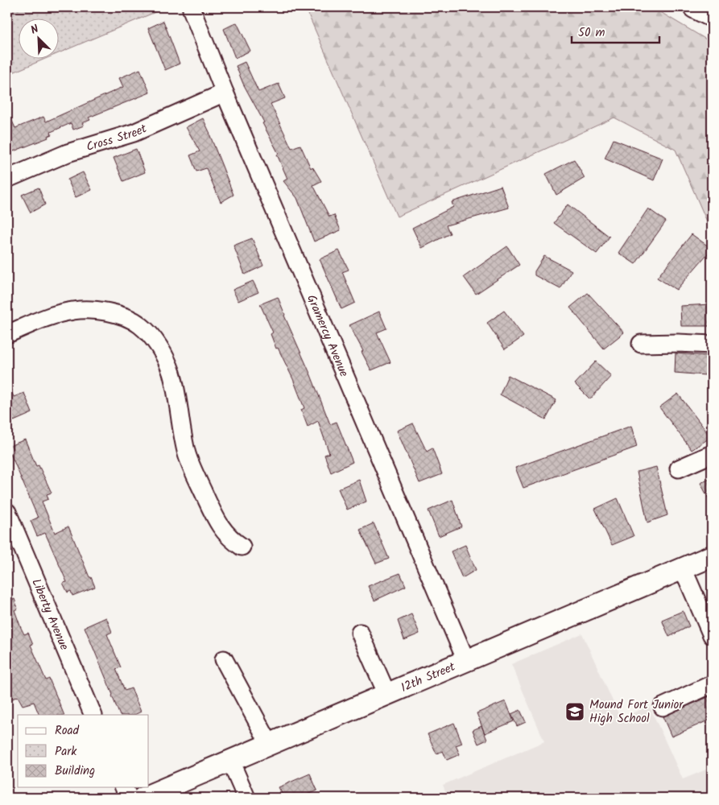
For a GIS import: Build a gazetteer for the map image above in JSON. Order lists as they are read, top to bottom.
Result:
{
  "streets": {
    "main road": ["12th Street"],
    "street": ["Cross Street", "Gramercy Avenue", "Liberty Avenue"]
  },
  "crossings": [
    ["Cross Street", "Gramercy Avenue"],
    ["Gramercy Avenue", "12th Street"]
  ],
  "places": {
    "school or university": ["Mound Fort Junior High School"]
  },
  "legend": ["Road", "Park", "Building"],
  "scale_bar": "50 m",
  "north": "top left"
}
